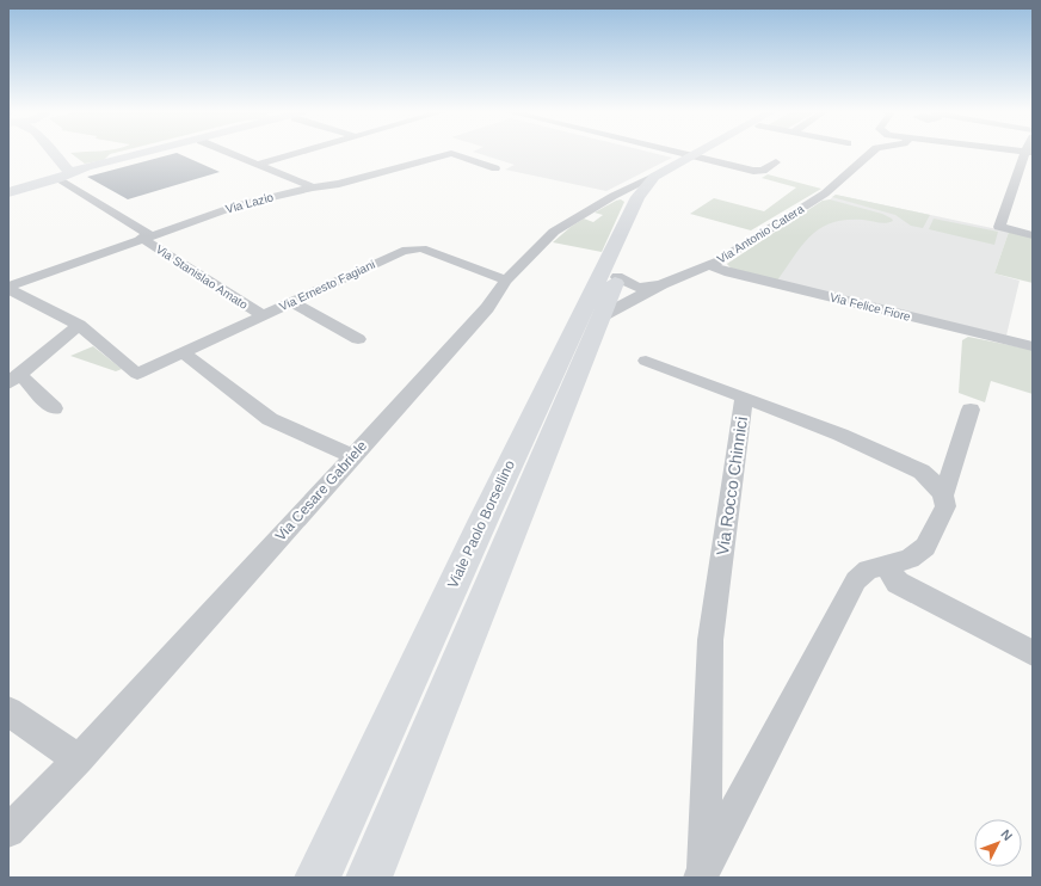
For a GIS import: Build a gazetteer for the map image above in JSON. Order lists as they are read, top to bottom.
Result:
{
  "streets": {
    "street": [
      "Via Lazio",
      "Via Antonio Catera",
      "Via Stanislao Amato",
      "Via Ernesto Fagiani",
      "Via Felice Fiore",
      "Via Rocco Chinnici",
      "Via Cesare Gabriele",
      "Viale Paolo Borsellino"
    ]
  },
  "crossings": [
    ["Via Lazio", "Via Stanislao Amato"],
    ["Via Antonio Catera", "Via Felice Fiore"],
    ["Via Antonio Catera", "Viale Paolo Borsellino"],
    ["Via Stanislao Amato", "Via Ernesto Fagiani"],
    ["Via Ernesto Fagiani", "Via Cesare Gabriele"],
    ["Via Cesare Gabriele", "Viale Paolo Borsellino"]
  ],
  "north": "top right"
}
